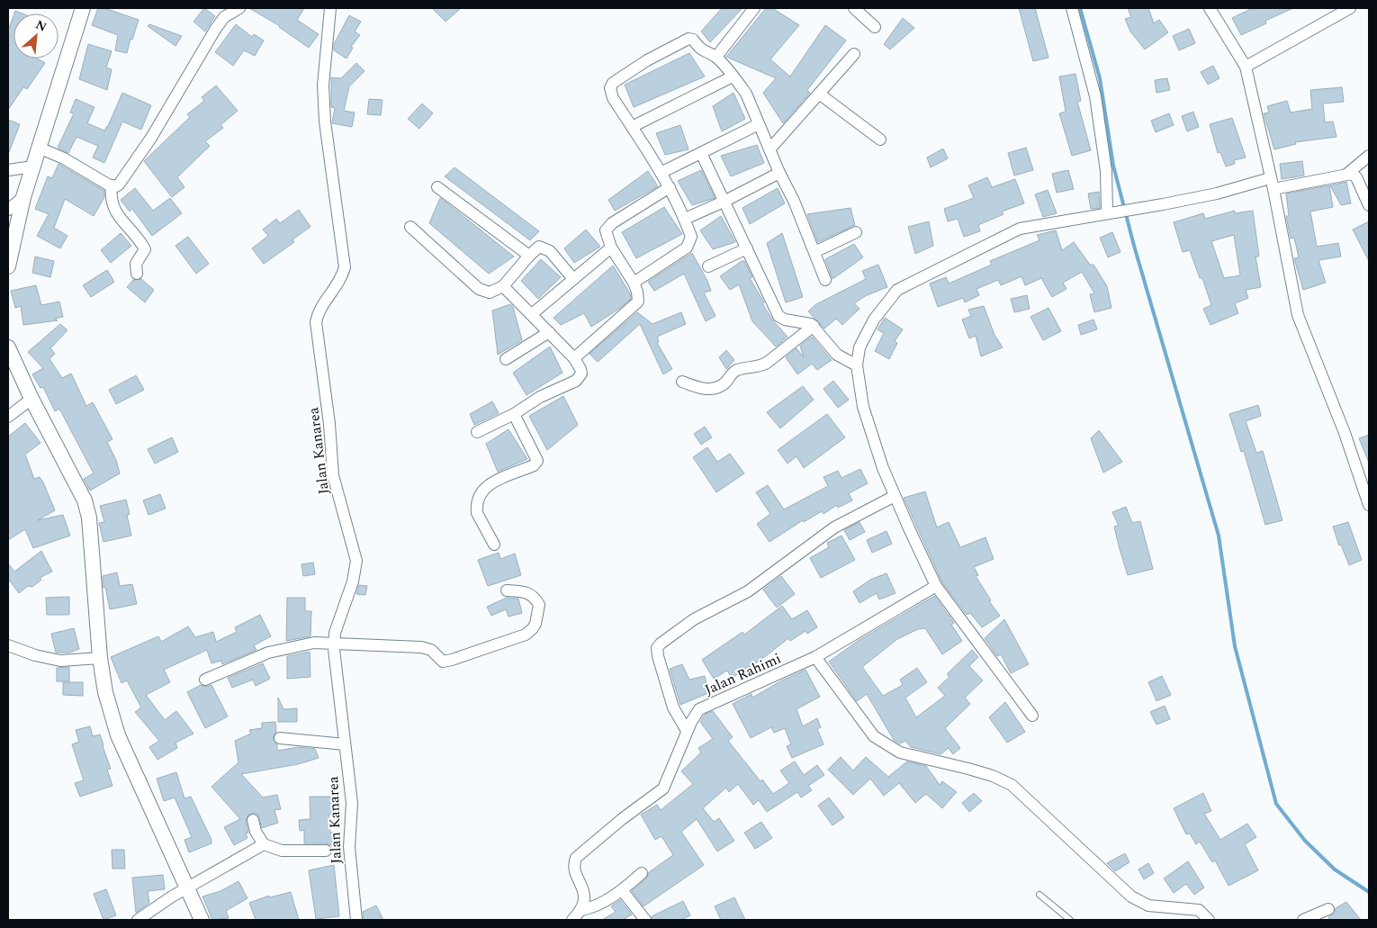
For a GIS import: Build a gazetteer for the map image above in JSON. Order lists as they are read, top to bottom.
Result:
{
  "streets": {
    "street": ["Jalan Kanarea", "Jalan Rahimi"]
  },
  "north": "top right"
}
